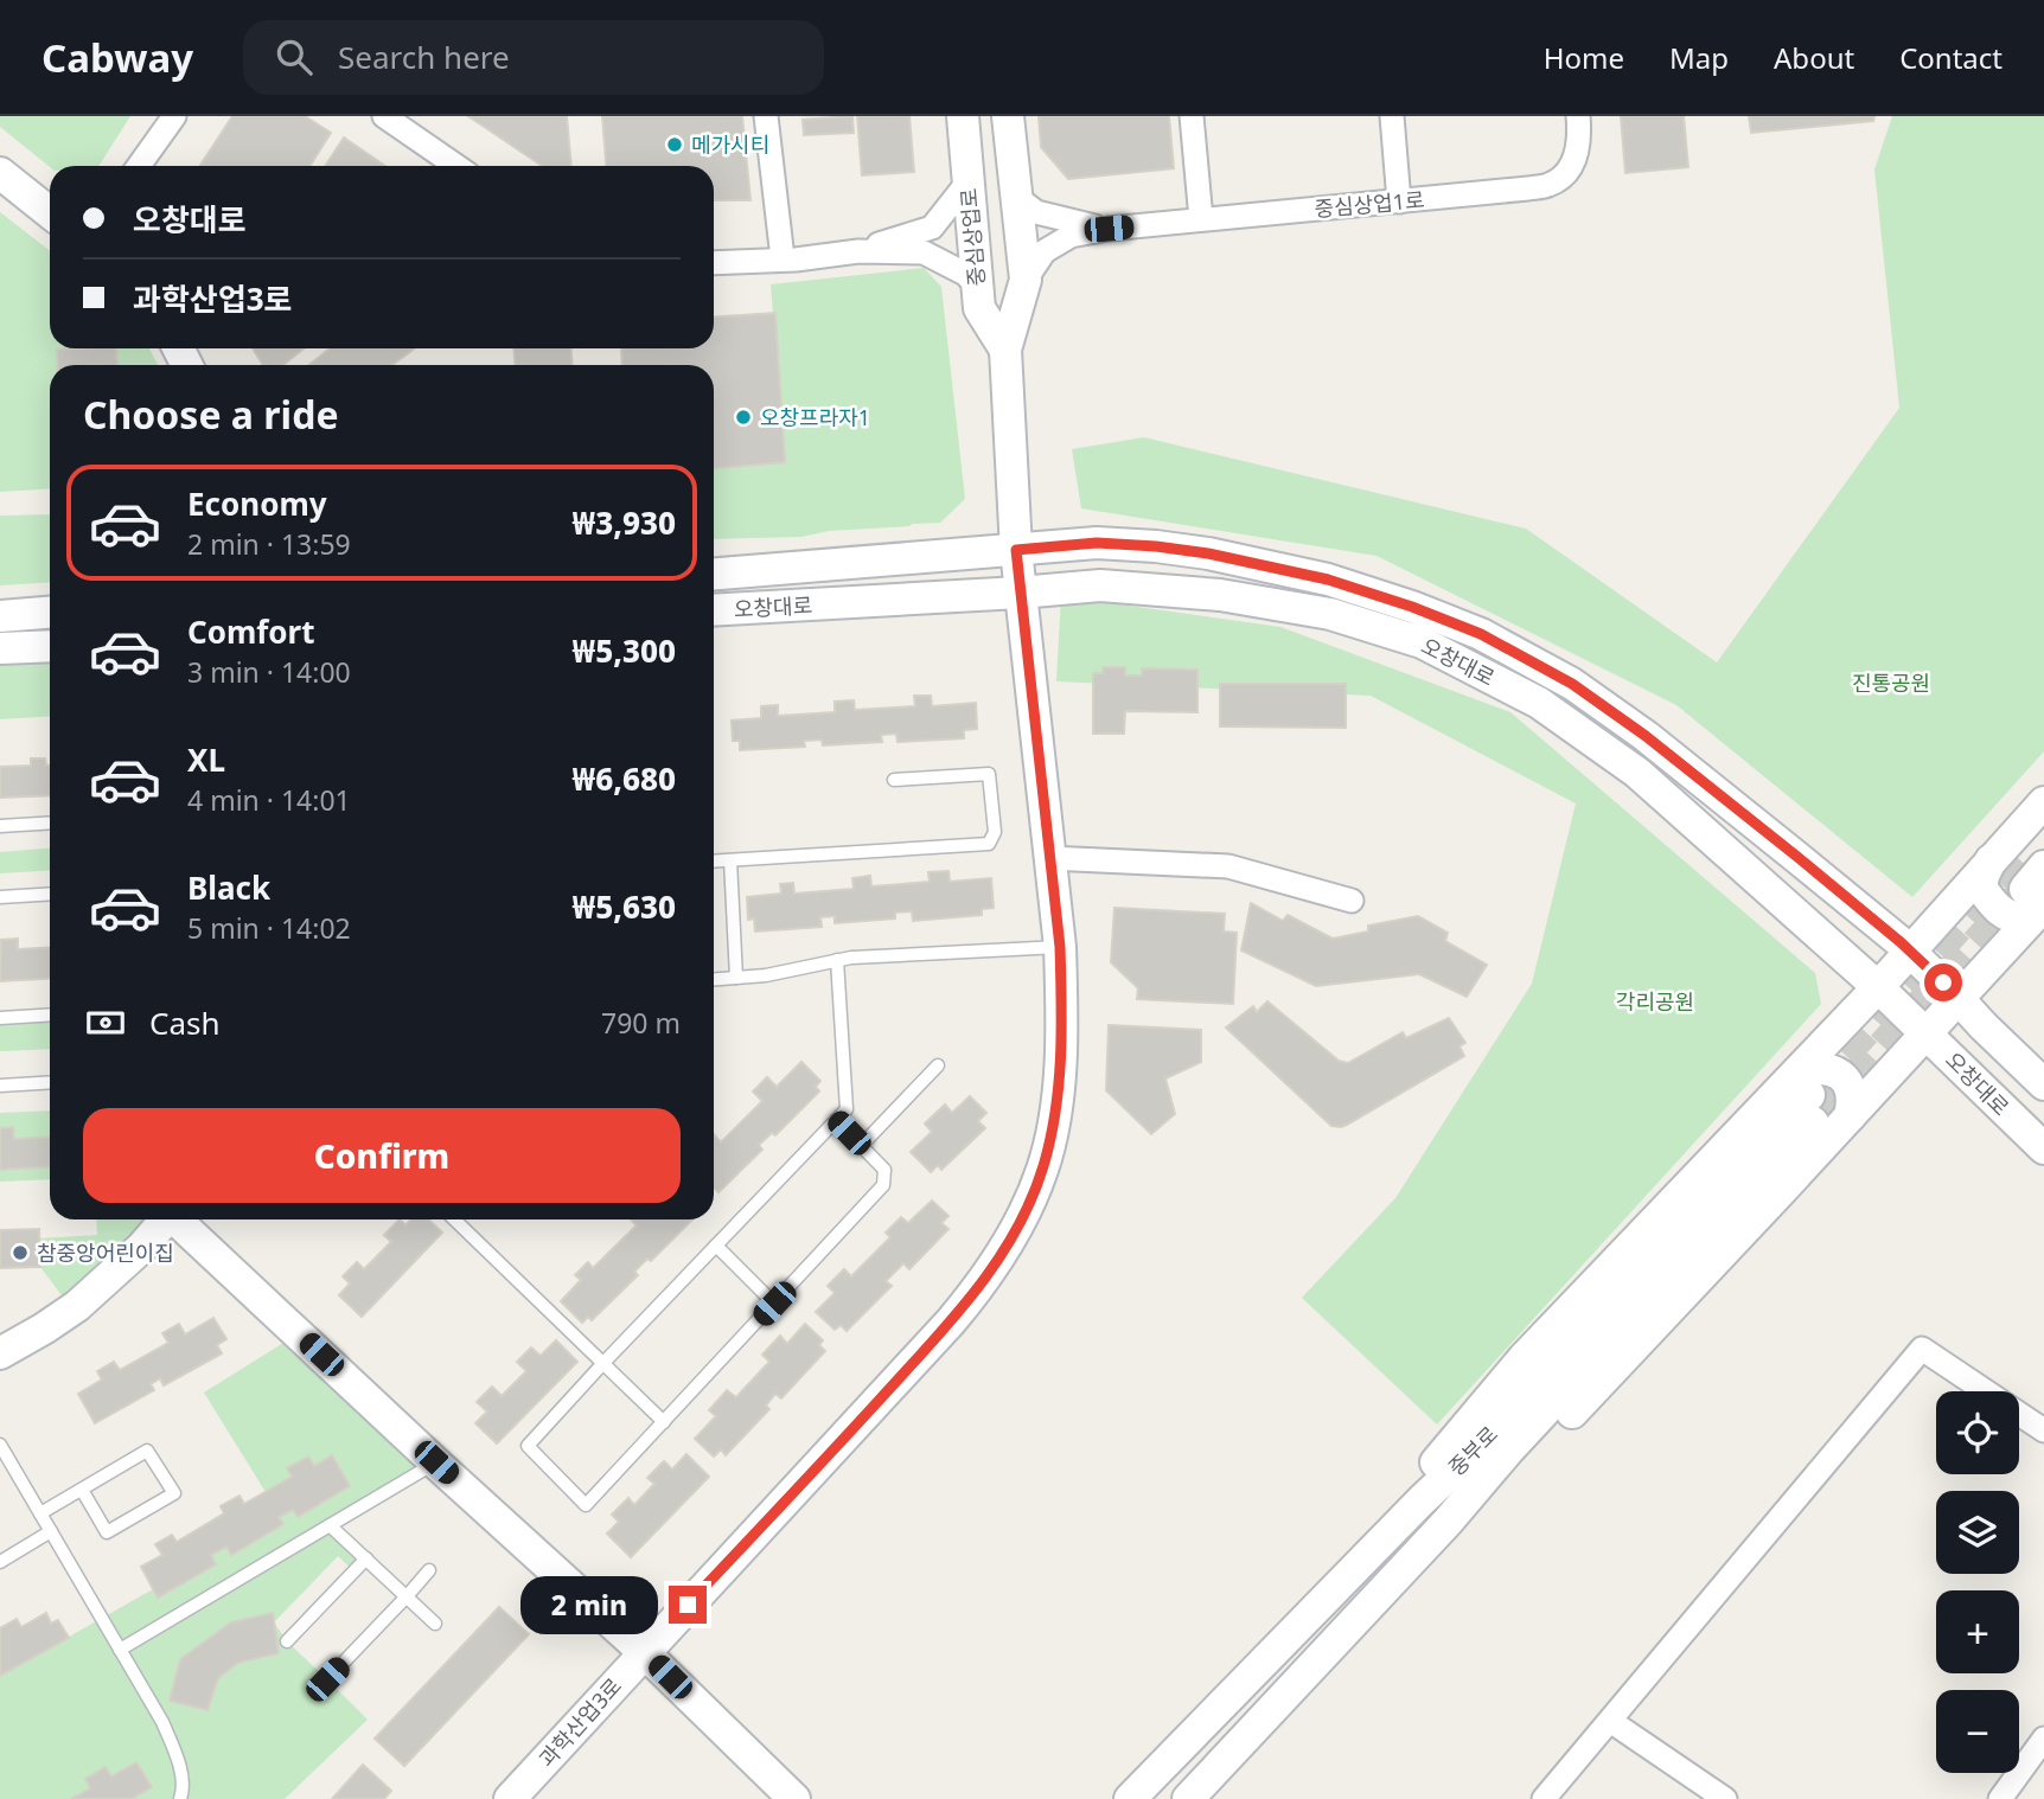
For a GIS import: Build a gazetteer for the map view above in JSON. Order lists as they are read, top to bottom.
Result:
{
  "streets": {
    "main road": ["중심상업로", "오창대로", "과학산업3로"],
    "street": ["중심상업1로"]
  },
  "crossings": [
    ["중심상업로", "오창대로"],
    ["중심상업로", "과학산업3로"],
    ["오창대로", "과학산업3로"]
  ],
  "parks": ["진통공원", "각리공원"],
  "places": ["메가시티", "오창프라자1", "참중앙어린이집"],
  "page": {
    "header": "Cabway",
    "search": "Search here",
    "nav": [
      "Home",
      "Map",
      "About",
      "Contact"
    ],
    "banner": ["오창대로", "과학산업3로"],
    "heading": "Choose a ride",
    "list": [
      {
        "name": "Economy",
        "note": "2 min · 13:59",
        "value": "₩3,930"
      },
      {
        "name": "Comfort",
        "note": "3 min · 14:00",
        "value": "₩5,300"
      },
      {
        "name": "XL",
        "note": "4 min · 14:01",
        "value": "₩6,680"
      },
      {
        "name": "Black",
        "note": "5 min · 14:02",
        "value": "₩5,630"
      }
    ],
    "pay": ["Cash", "790 m"],
    "buttons": "Confirm",
    "map_buttons": ["+", "−"],
    "bubble": "2 min"
  }
}
